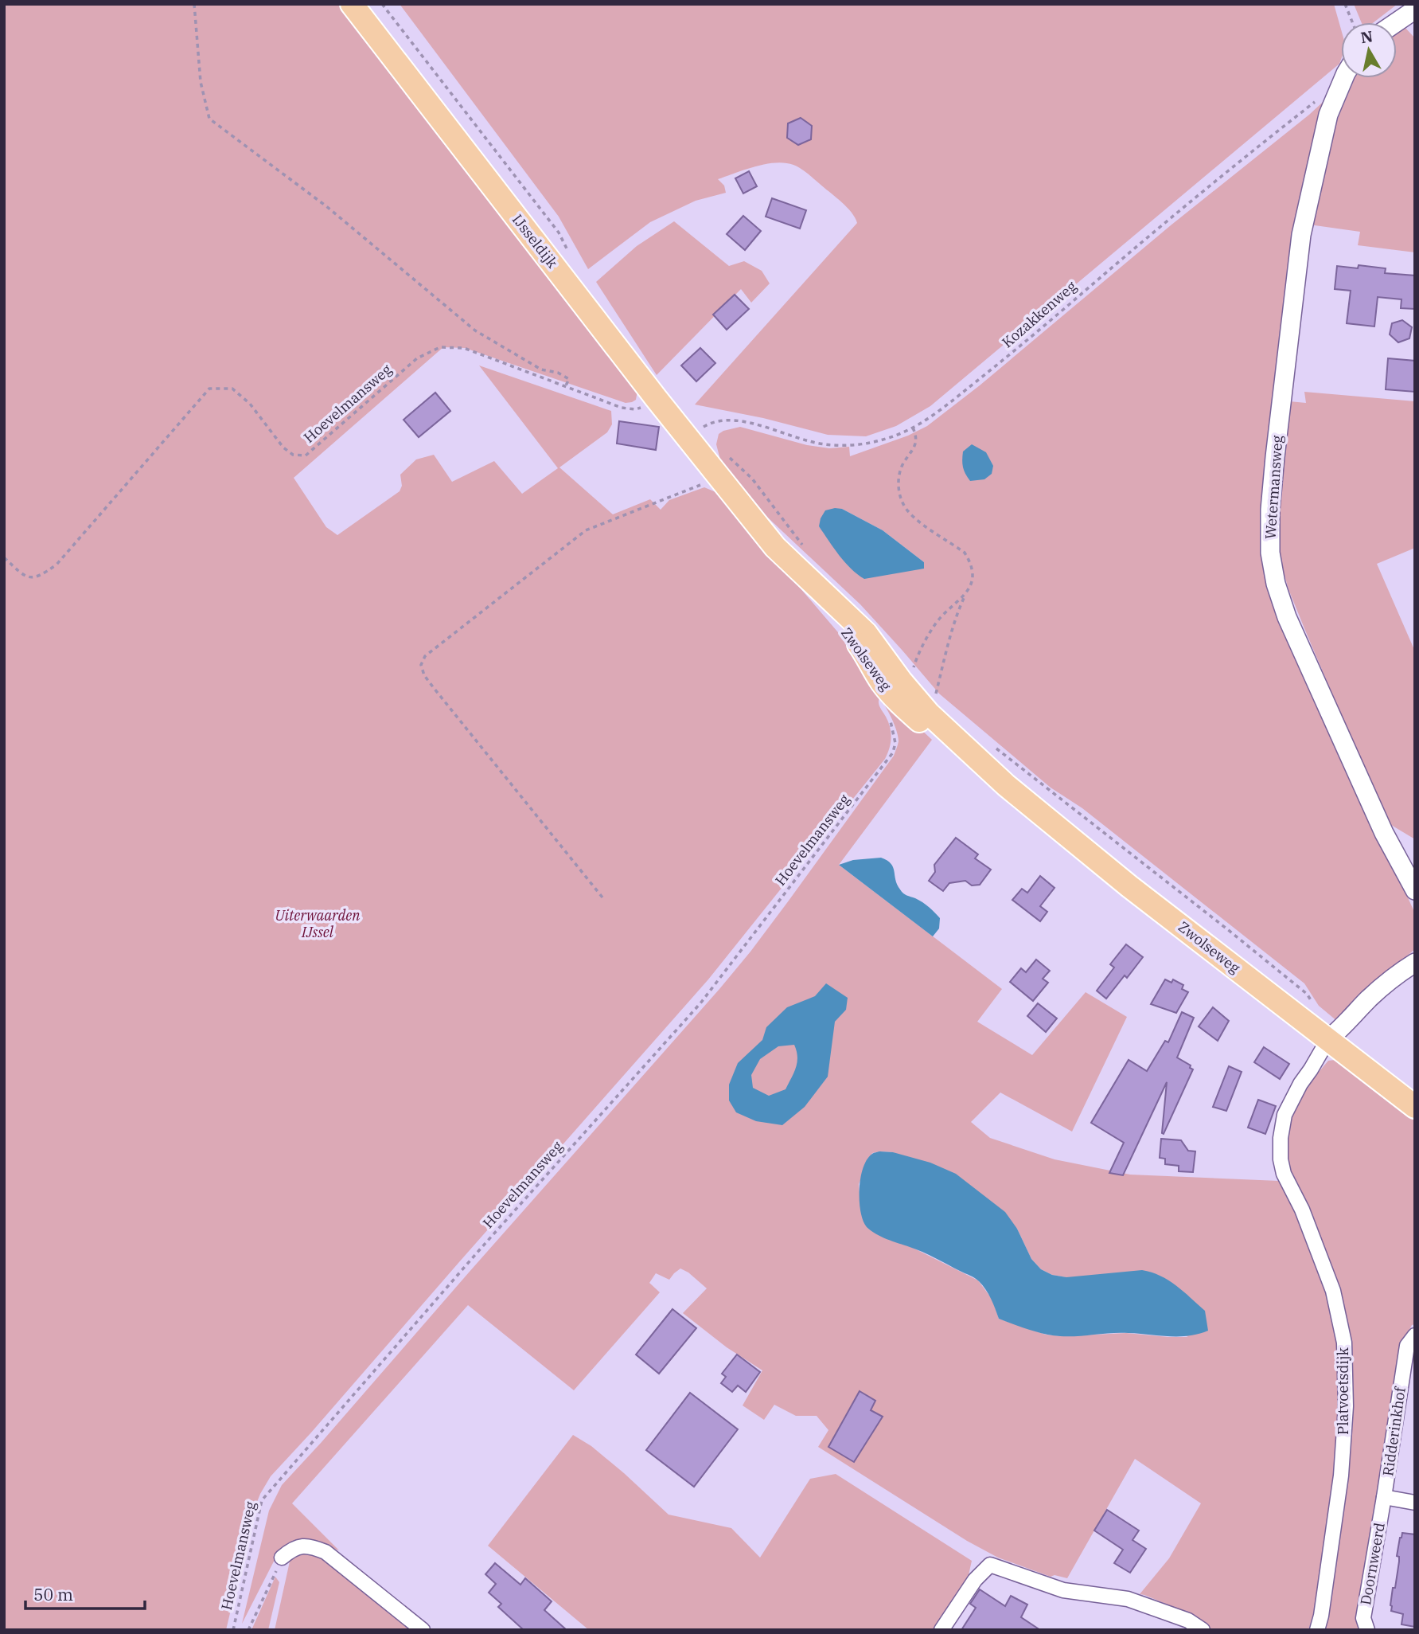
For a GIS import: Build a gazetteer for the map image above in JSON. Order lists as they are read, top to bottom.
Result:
{
  "streets": {
    "main road": ["IJsseldijk", "Zwolseweg"],
    "street": [
      "Wetermansweg",
      "Platvoetsdijk",
      "Ridderinkhof",
      "Doornweerd"
    ],
    "path": ["Kozakkenweg", "Hoevelmansweg"]
  },
  "crossings": [
    ["IJsseldijk", "Hoevelmansweg"],
    ["IJsseldijk", "Zwolseweg"],
    ["Zwolseweg", "Platvoetsdijk"],
    ["Ridderinkhof", "Doornweerd"]
  ],
  "parks": ["Uiterwaarden IJssel"],
  "scale_bar": "50 m",
  "north": "top"
}
